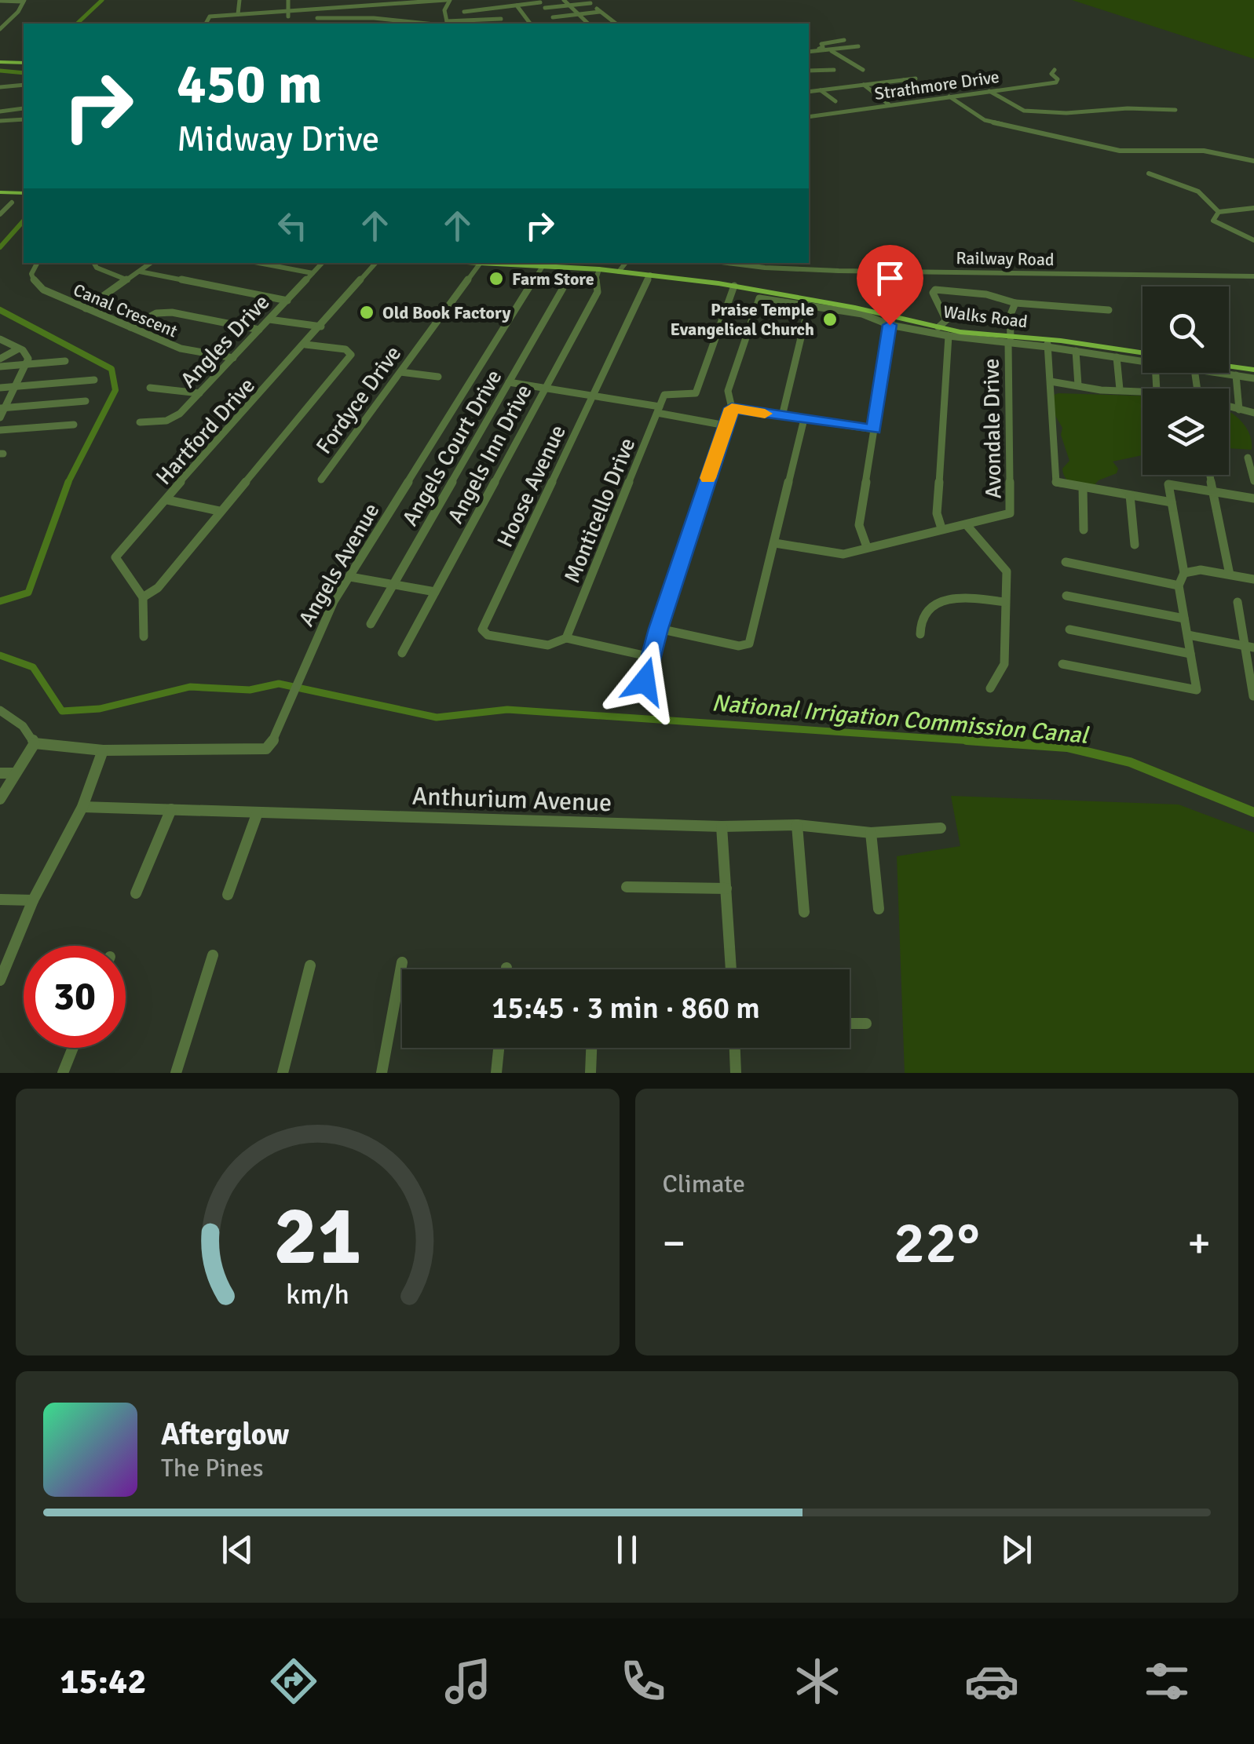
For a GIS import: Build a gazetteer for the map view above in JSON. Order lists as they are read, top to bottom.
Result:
{
  "streets": {
    "main road": ["Walks Road"],
    "street": [
      "Strathmore Drive",
      "Railway Road",
      "Canal Crescent",
      "Angles Drive",
      "Fordyce Drive",
      "Avondale Drive",
      "Hartford Drive",
      "Angels Court Drive",
      "Angels Inn Drive",
      "Hoose Avenue",
      "Monticello Drive",
      "Angels Avenue",
      "Anthurium Avenue"
    ]
  },
  "crossings": [
    ["Canal Crescent", "Angles Drive"],
    ["Walks Road", "Fordyce Drive"],
    ["Walks Road", "Avondale Drive"],
    ["Walks Road", "Angels Inn Drive"],
    ["Walks Road", "Hoose Avenue"],
    ["Walks Road", "Monticello Drive"],
    ["Walks Road", "Angels Avenue"],
    ["Hoose Avenue", "Monticello Drive"]
  ],
  "water": ["National Irrigation Commission Canal"],
  "places": ["Farm Store", "Old Book Factory", "Praise Temple Evangelical Church"],
  "page": {
    "turn": ["450 m", "Midway Drive"],
    "limit": "30",
    "trip": "15:45 · 3 min · 860 m",
    "tile": "Climate",
    "heat": ["−", "22°", "+"],
    "song": ["Afterglow", "The Pines"],
    "tabs": "15:42",
    "gauge": ["21", "km/h"]
  }
}
